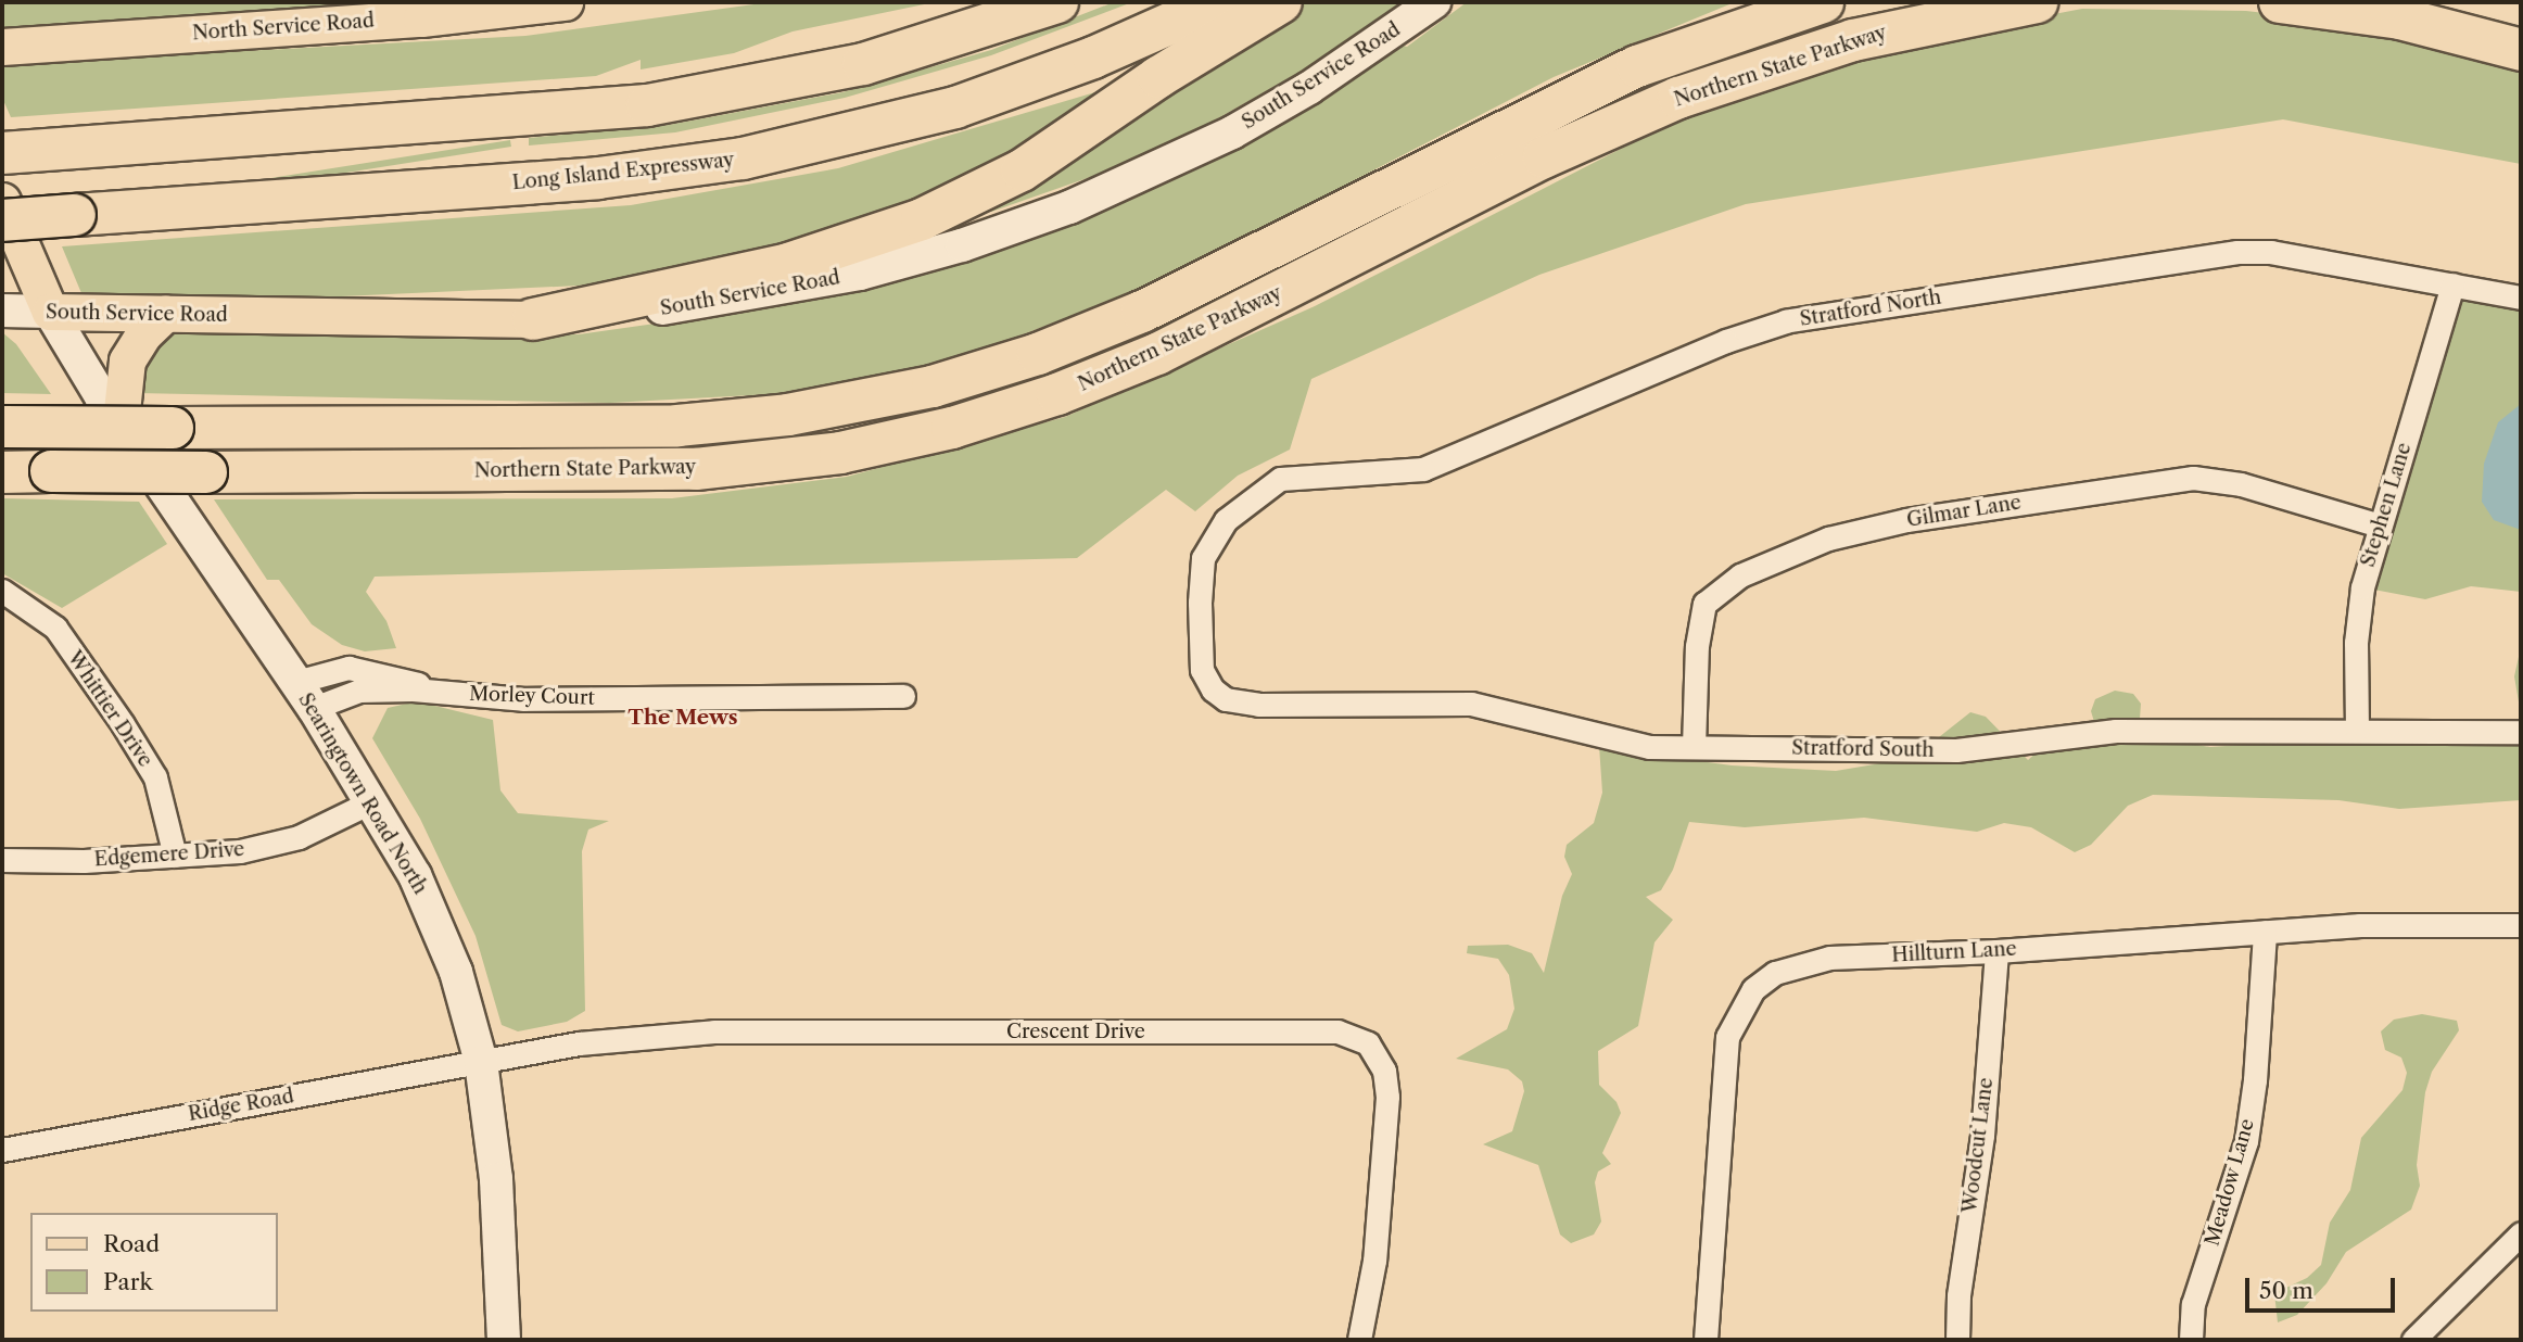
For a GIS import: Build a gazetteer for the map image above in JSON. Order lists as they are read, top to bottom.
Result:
{
  "streets": {
    "highway": ["Northern State Parkway", "Long Island Expressway"],
    "main road": ["North Service Road", "South Service Road", "Searingtown Road North"],
    "street": [
      "Stratford North",
      "Stephen Lane",
      "Gilmar Lane",
      "Morley Court",
      "Whittier Drive",
      "Stratford South",
      "Edgemere Drive",
      "Hillturn Lane",
      "Crescent Drive",
      "Ridge Road",
      "Woodcut Lane",
      "Meadow Lane"
    ]
  },
  "crossings": [
    ["South Service Road", "Searingtown Road North"],
    ["Stratford North", "Stephen Lane"],
    ["Stratford North", "Stratford South"],
    ["Stephen Lane", "Gilmar Lane"],
    ["Stephen Lane", "Stratford South"],
    ["Gilmar Lane", "Stratford South"],
    ["Morley Court", "Searingtown Road North"],
    ["Whittier Drive", "Edgemere Drive"],
    ["Searingtown Road North", "Edgemere Drive"],
    ["Searingtown Road North", "Crescent Drive"],
    ["Searingtown Road North", "Ridge Road"],
    ["Hillturn Lane", "Woodcut Lane"],
    ["Hillturn Lane", "Meadow Lane"],
    ["Crescent Drive", "Ridge Road"]
  ],
  "districts": ["The Mews"],
  "legend": ["Road", "Park"],
  "scale_bar": "50 m"
}
